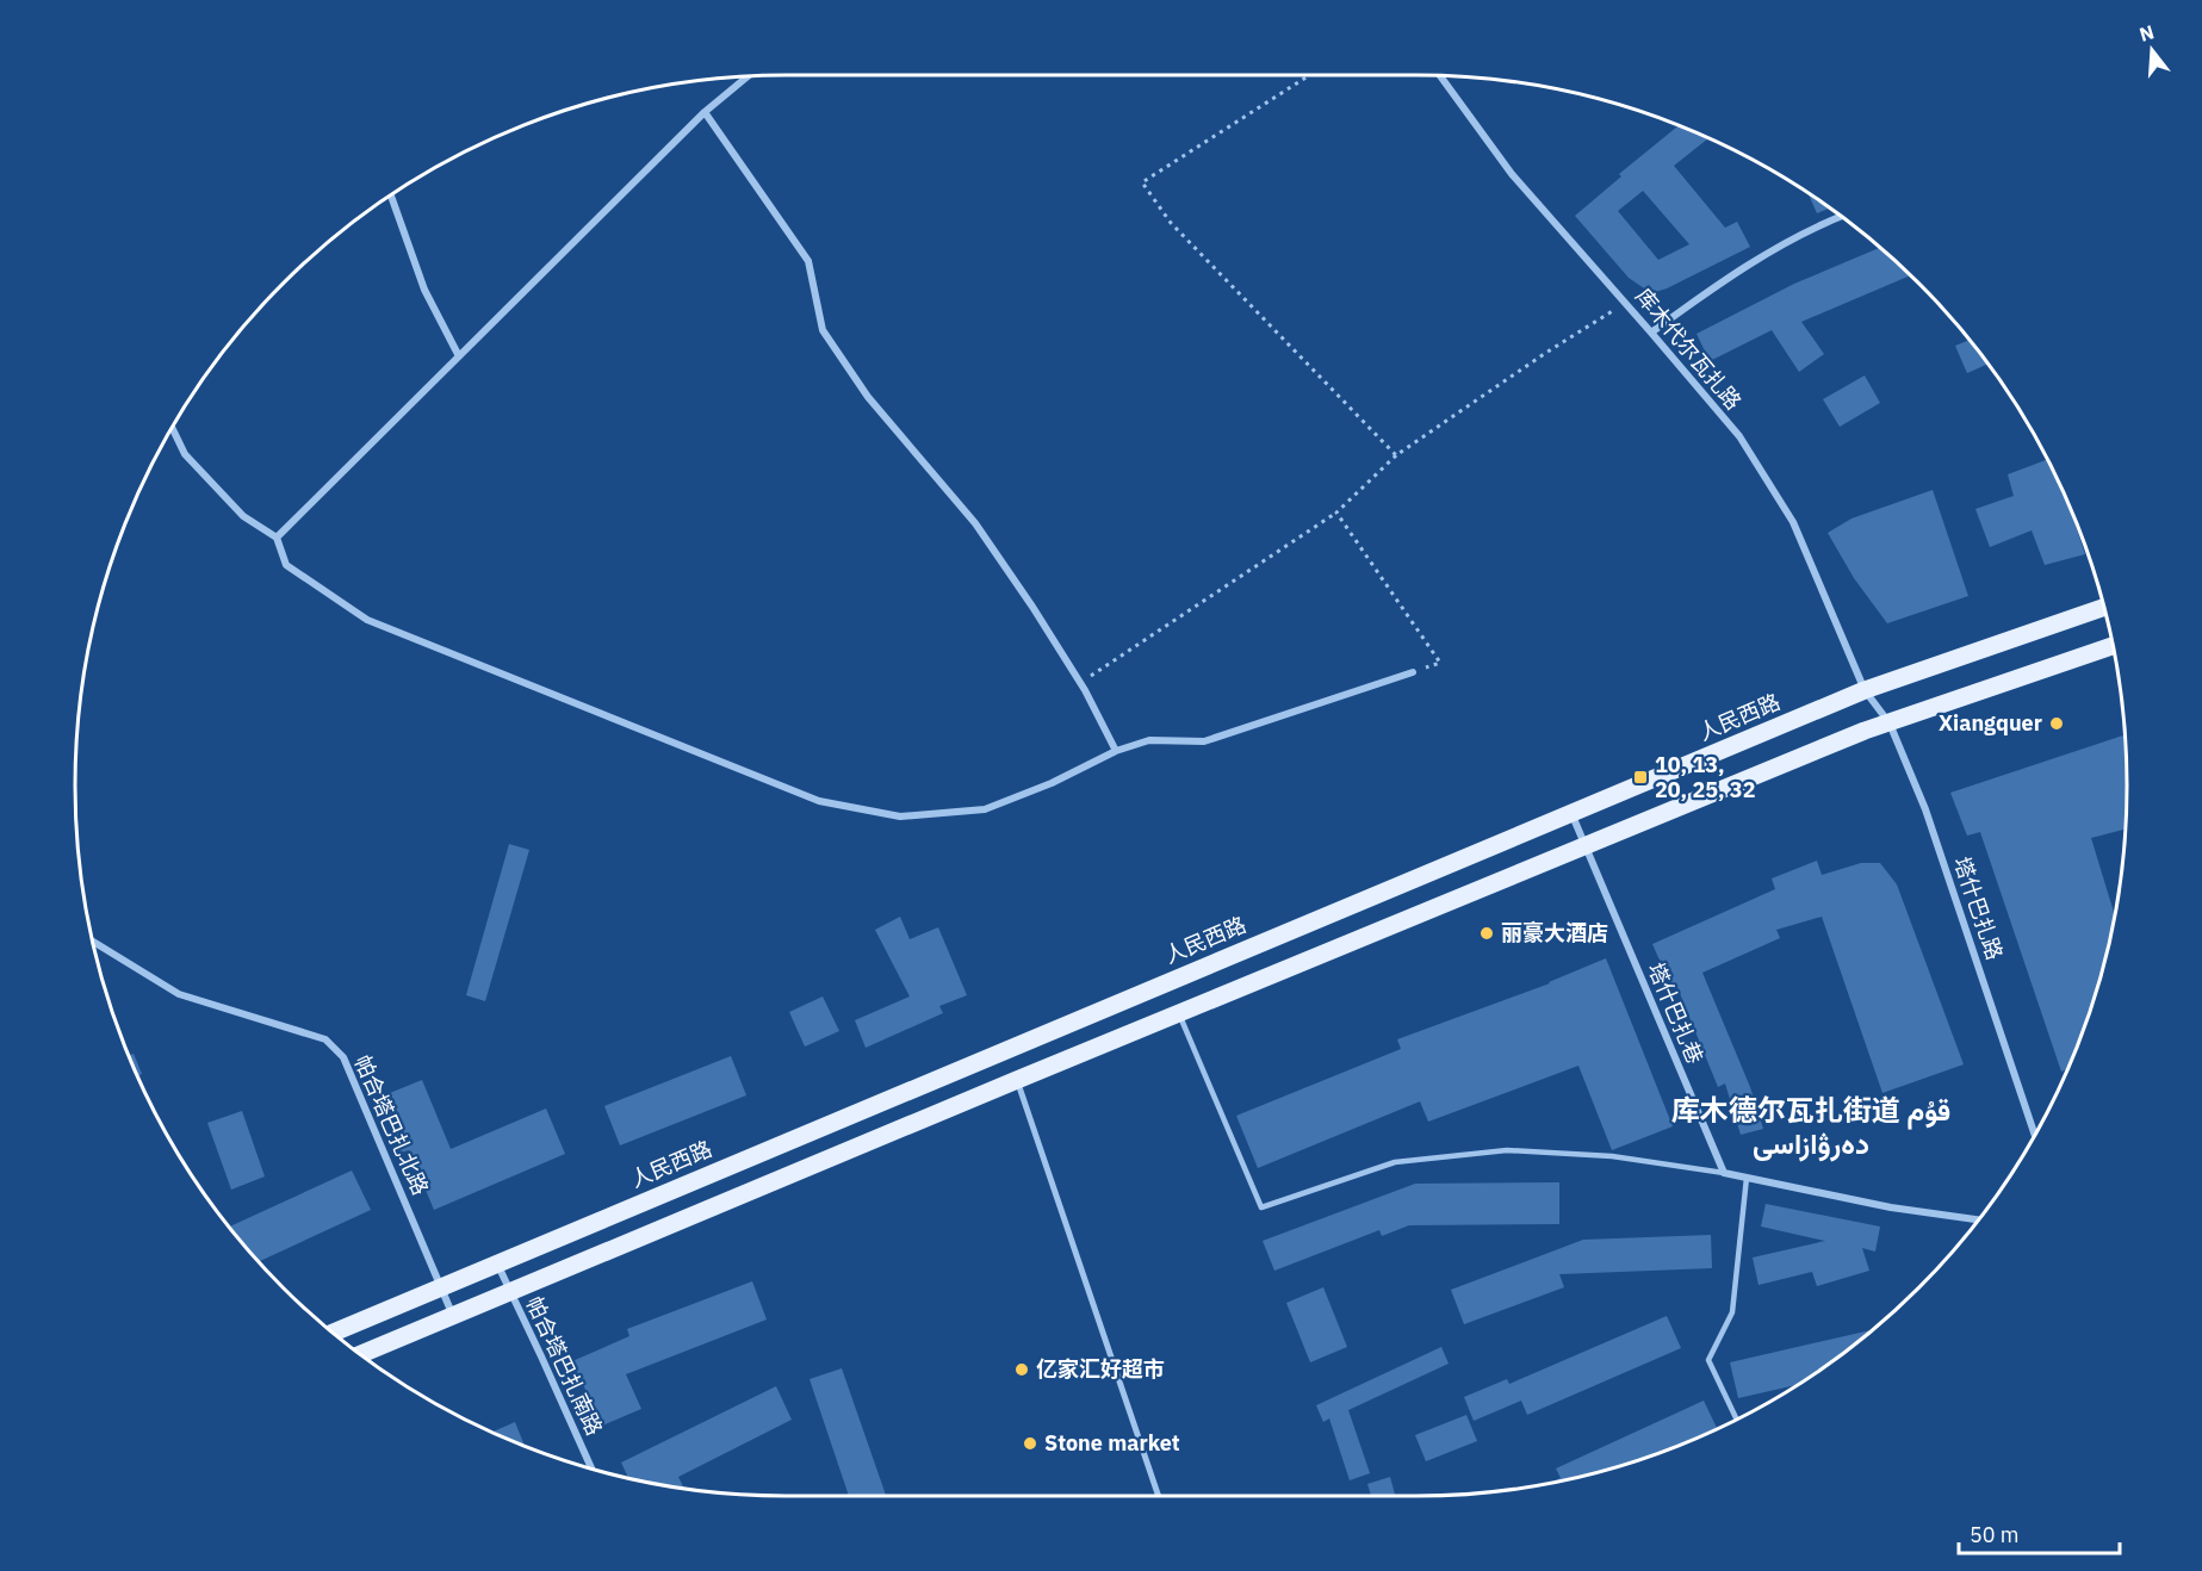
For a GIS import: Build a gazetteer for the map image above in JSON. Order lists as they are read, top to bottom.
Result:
{
  "streets": {
    "main road": ["人民西路"],
    "street": [
      "库木代尔瓦扎路",
      "塔什巴扎路",
      "塔什巴扎巷",
      "帕合塔巴扎北路",
      "帕合塔巴扎南路"
    ]
  },
  "crossings": [
    ["库木代尔瓦扎路", "人民西路"],
    ["库木代尔瓦扎路", "塔什巴扎路"],
    ["人民西路", "塔什巴扎路"],
    ["人民西路", "塔什巴扎巷"],
    ["人民西路", "帕合塔巴扎北路"],
    ["人民西路", "帕合塔巴扎南路"]
  ],
  "districts": ["库木德尔瓦扎街道 قۇم دەرۋازاسى"],
  "places": {
    "other": [
      "Xiangquer",
      "丽豪大酒店",
      "亿家汇好超市",
      "Stone market"
    ],
    "transit": ["10, 13, 20, 25, 32"]
  },
  "scale_bar": "50 m",
  "north": "top"
}
